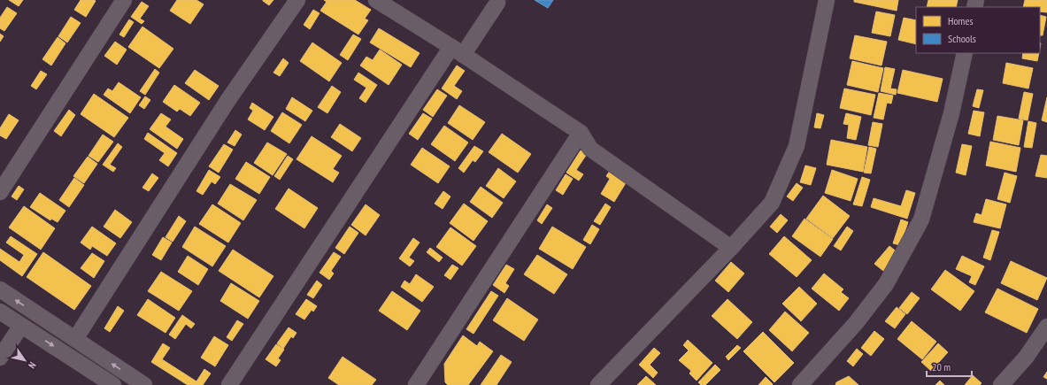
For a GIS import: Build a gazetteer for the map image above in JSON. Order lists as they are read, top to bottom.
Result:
{
  "legend": ["Homes", "Schools"],
  "scale_bar": "20 m",
  "north": "bottom right"
}
